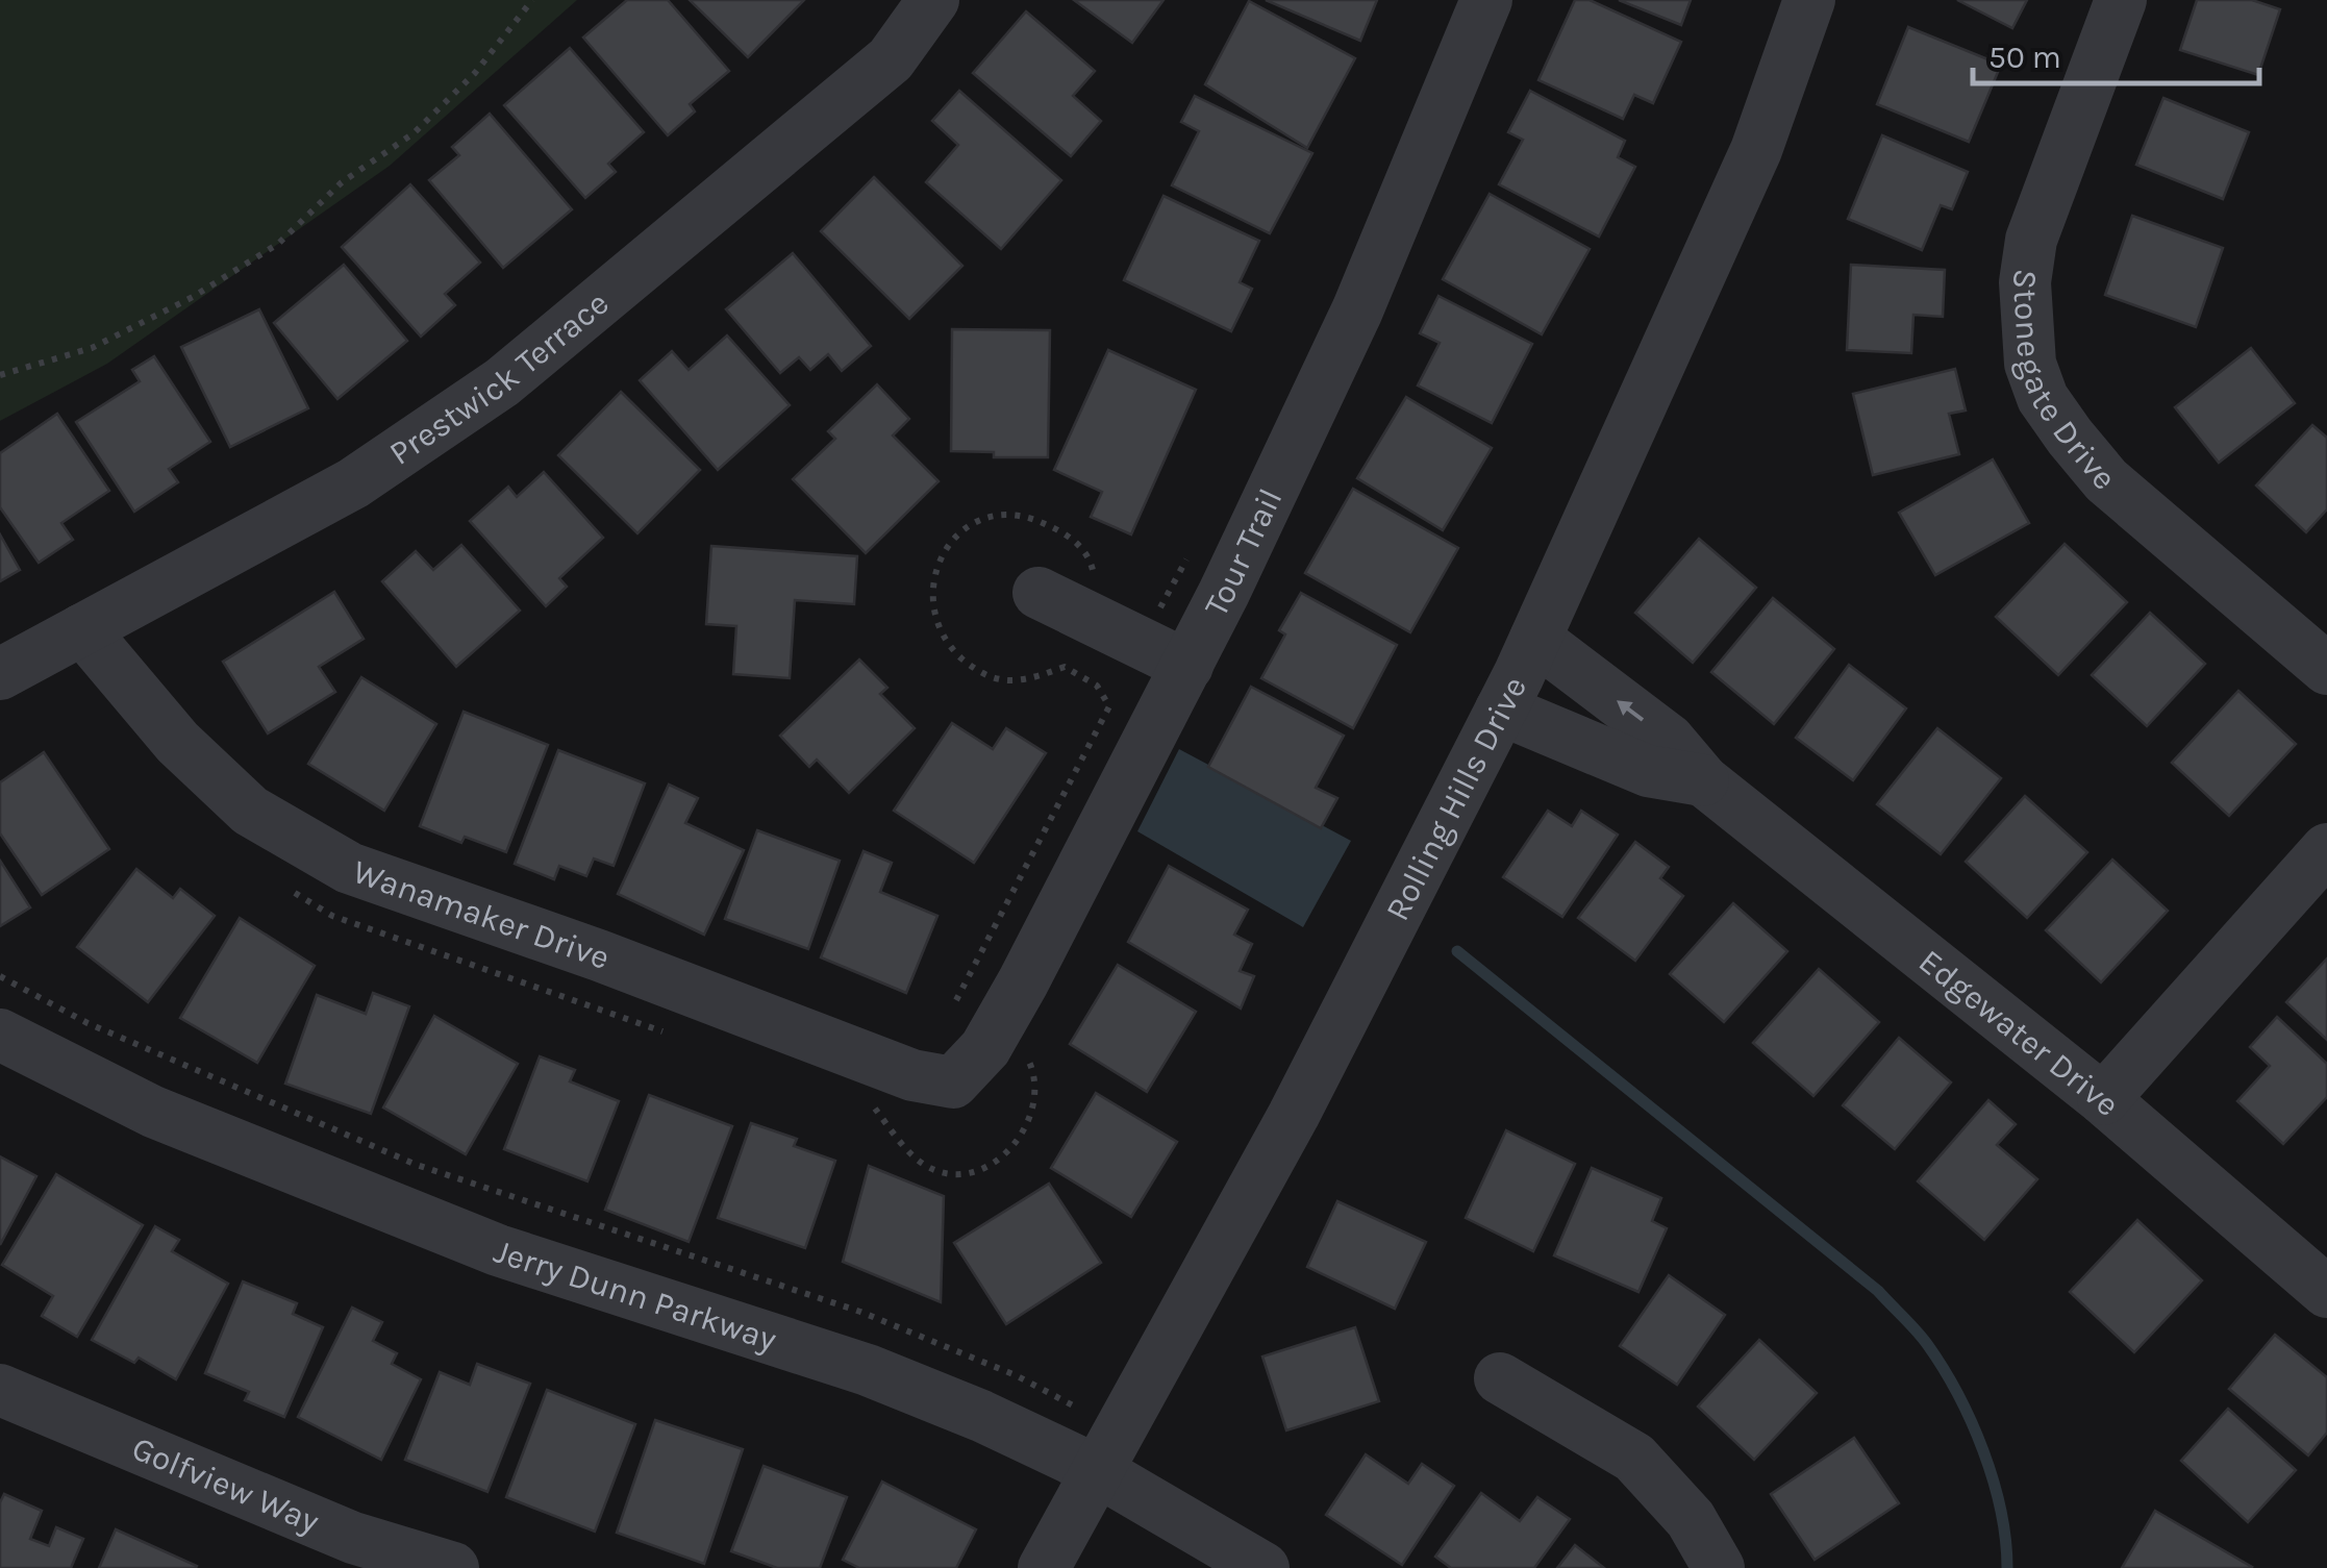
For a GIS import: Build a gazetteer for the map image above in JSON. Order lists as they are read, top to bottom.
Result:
{
  "streets": {
    "street": [
      "Stonegate Drive",
      "Prestwick Terrace",
      "Tour Trail",
      "Rolling Hills Drive",
      "Wanamaker Drive",
      "Edgewater Drive",
      "Jerry Dunn Parkway",
      "Golfview Way"
    ]
  },
  "crossings": [
    ["Prestwick Terrace", "Wanamaker Drive"],
    ["Tour Trail", "Wanamaker Drive"],
    ["Rolling Hills Drive", "Edgewater Drive"],
    ["Rolling Hills Drive", "Jerry Dunn Parkway"]
  ],
  "scale_bar": "50 m"
}
